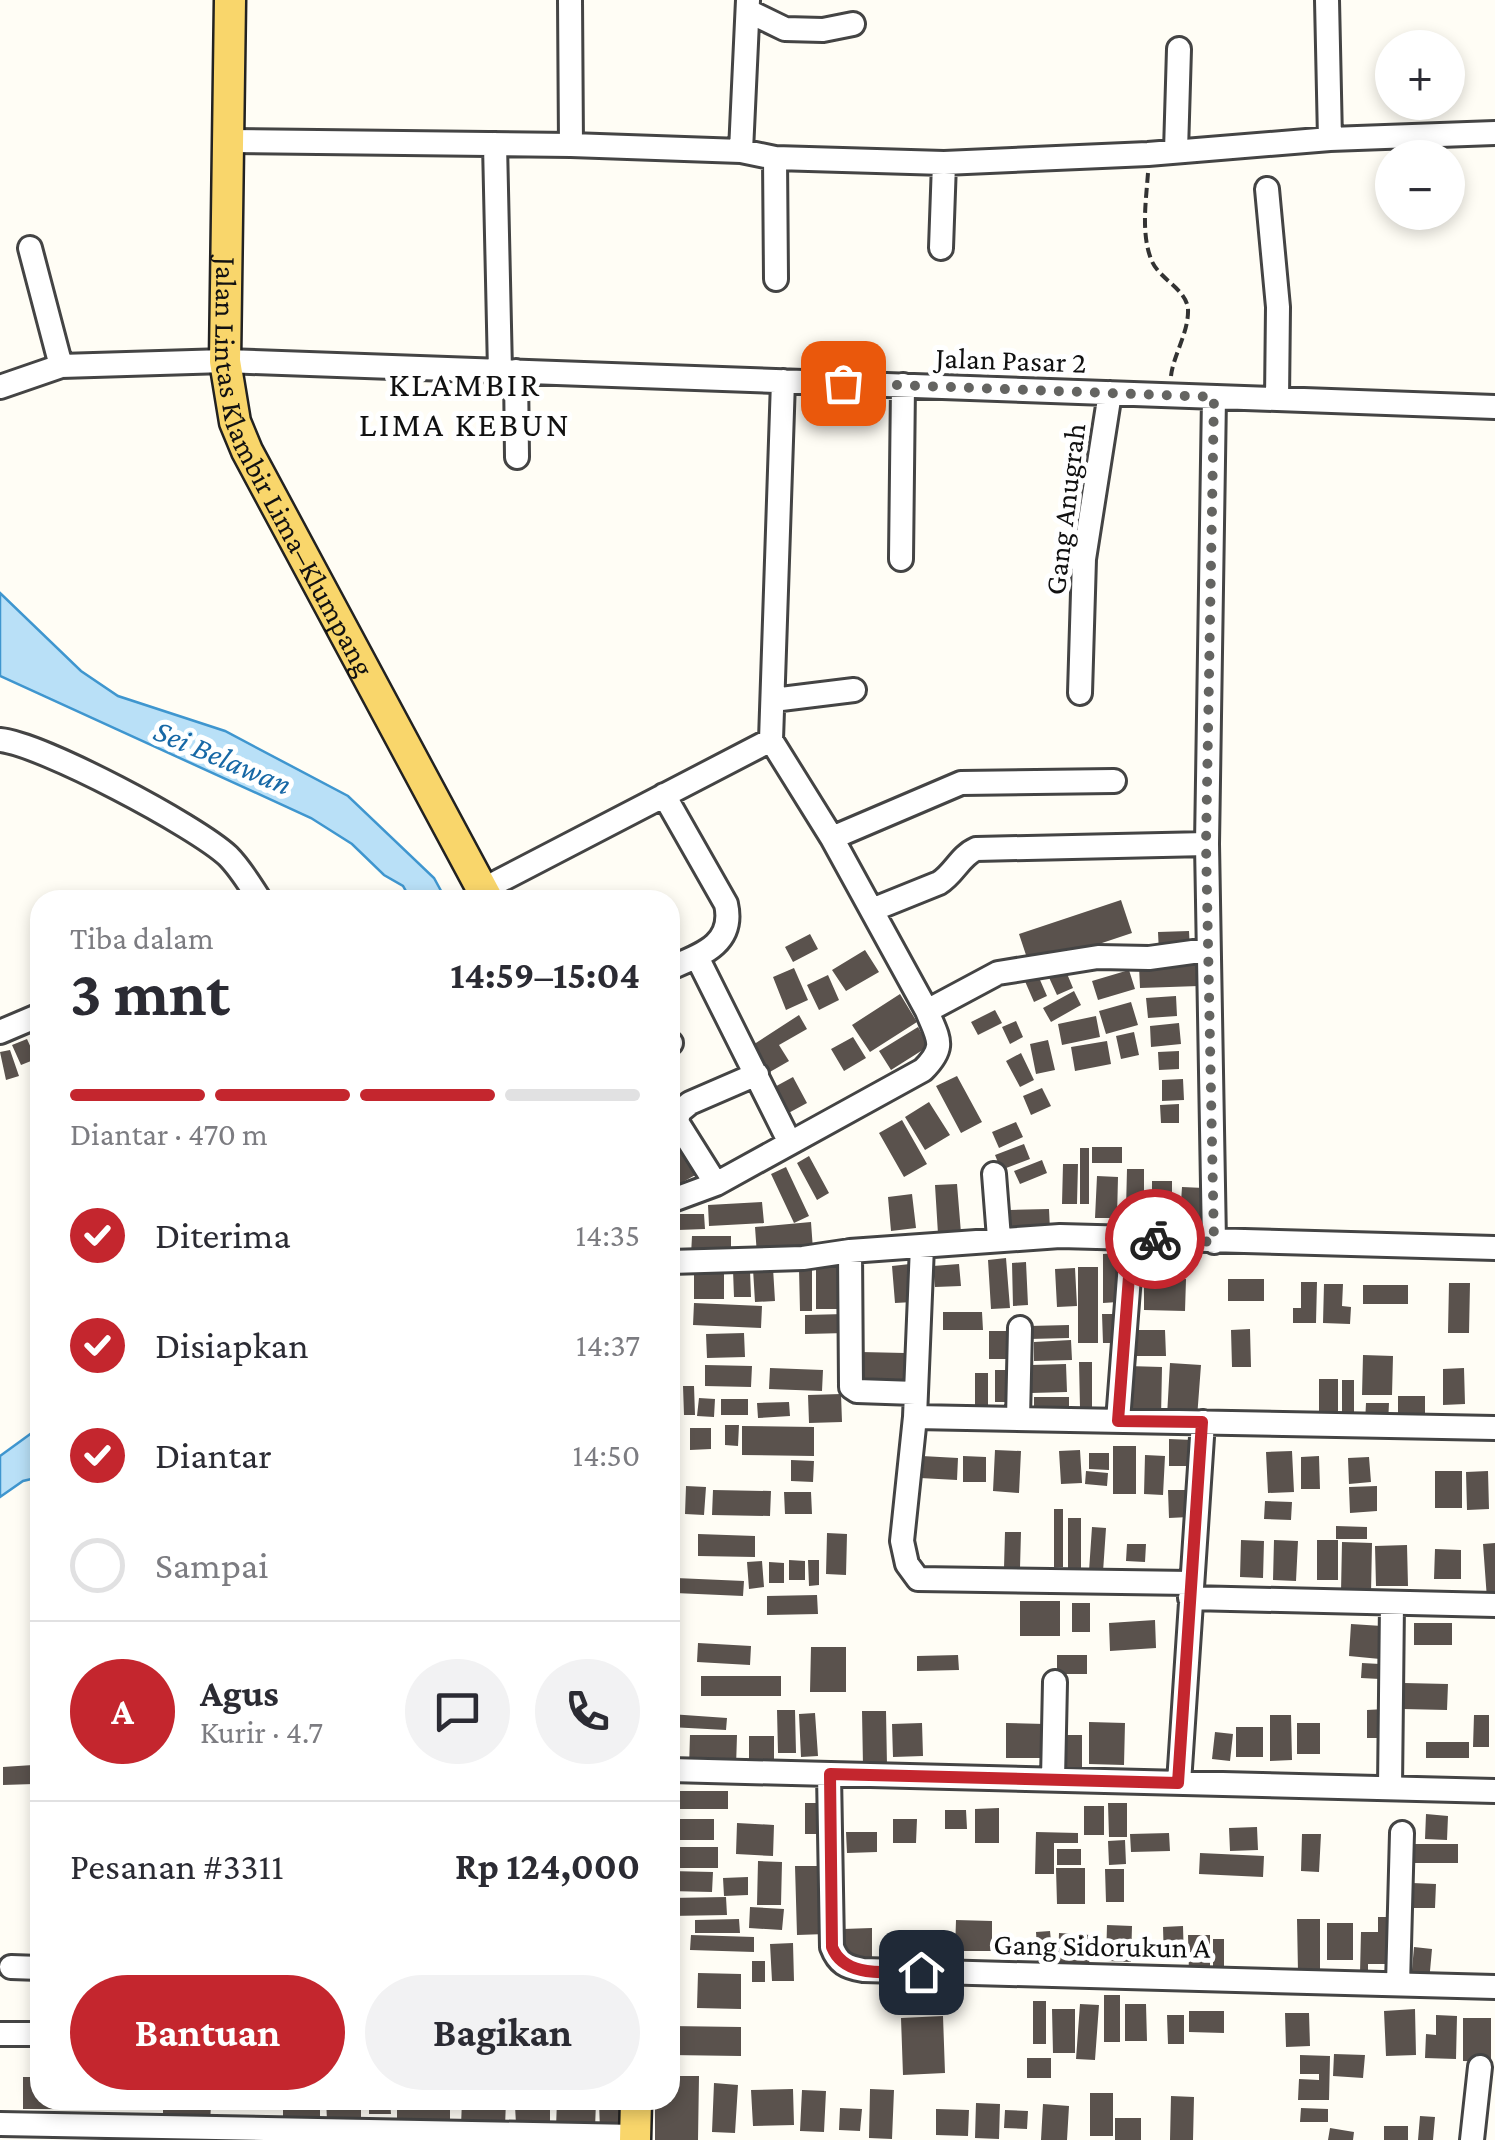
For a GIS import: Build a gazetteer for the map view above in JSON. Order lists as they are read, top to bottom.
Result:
{
  "streets": {
    "main road": ["Jalan Lintas Klambir Lima–Klumpang"],
    "street": ["Jalan Pasar 2", "Gang Anugrah", "Gang Sidorukun A"]
  },
  "crossings": [
    ["Jalan Pasar 2", "Jalan Lintas Klambir Lima–Klumpang"],
    ["Jalan Pasar 2", "Gang Anugrah"]
  ],
  "districts": ["KLAMBIR LIMA KEBUN"],
  "water": ["Sei Belawan"],
  "page": {
    "map_buttons": ["+", "−"],
    "heading": ["3 mnt", "Tiba dalam", "14:59–15:04"],
    "panel": [
      "Agus",
      "Kurir · 4.7",
      "Pesanan #3311",
      "Rp 124,000"
    ],
    "bar": "Diantar · 470 m",
    "list": [
      ["Diterima", "14:35"],
      ["Disiapkan", "14:37"],
      ["Diantar", "14:50"],
      "Sampai"
    ],
    "round": "A",
    "buttons": ["Bantuan", "Bagikan"]
  }
}
